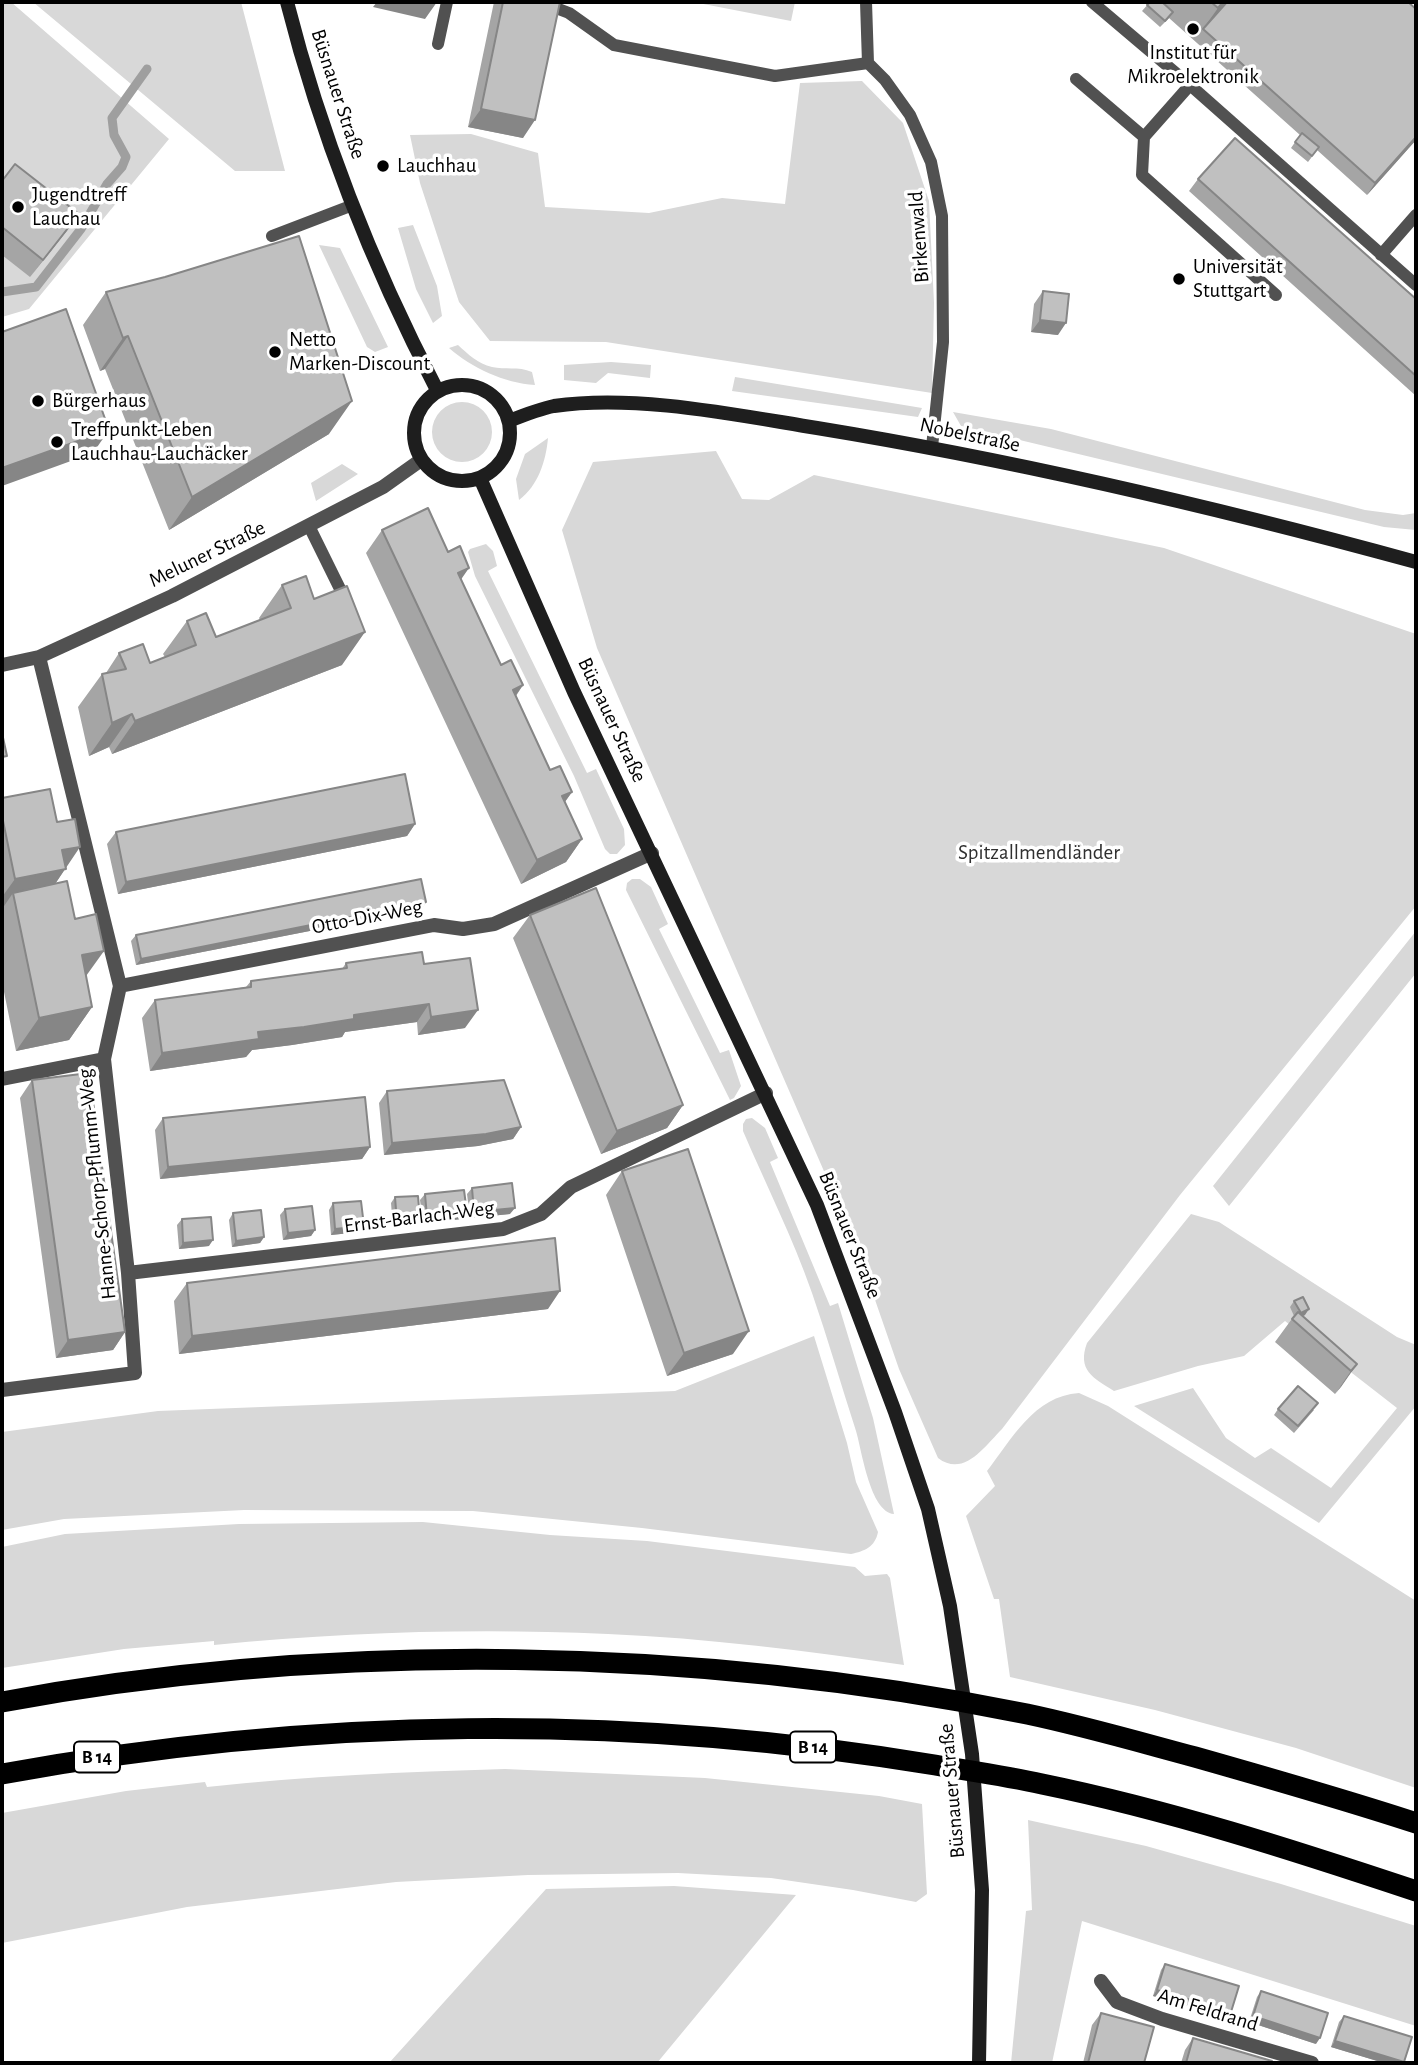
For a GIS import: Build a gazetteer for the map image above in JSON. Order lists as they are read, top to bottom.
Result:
{
  "streets": {
    "highway": ["B 14"],
    "street": [
      "Büsnauer Straße",
      "Nobelstraße",
      "Meluner Straße",
      "Otto-Dix-Weg",
      "Hanne-Schorp-Pflumm-Weg",
      "Ernst-Barlach-Weg",
      "Am Feldrand"
    ],
    "lane": ["Birkenwald"]
  },
  "crossings": [
    ["Büsnauer Straße", "Nobelstraße"],
    ["Büsnauer Straße", "Meluner Straße"],
    ["Büsnauer Straße", "Otto-Dix-Weg"],
    ["Büsnauer Straße", "Ernst-Barlach-Weg"],
    ["Birkenwald", "Nobelstraße"],
    ["Nobelstraße", "Meluner Straße"],
    ["Meluner Straße", "Hanne-Schorp-Pflumm-Weg"],
    ["Otto-Dix-Weg", "Hanne-Schorp-Pflumm-Weg"],
    ["Hanne-Schorp-Pflumm-Weg", "Ernst-Barlach-Weg"]
  ],
  "parks": ["Spitzallmendländer"],
  "places": [
    "Institut für Mikroelektronik",
    "Lauchhau",
    "Jugendtreff Lauchau",
    "Universität Stuttgart",
    "Netto Marken-Discount",
    "Bürgerhaus",
    "Treffpunkt-Leben Lauchhau-Lauchäcker"
  ]
}
